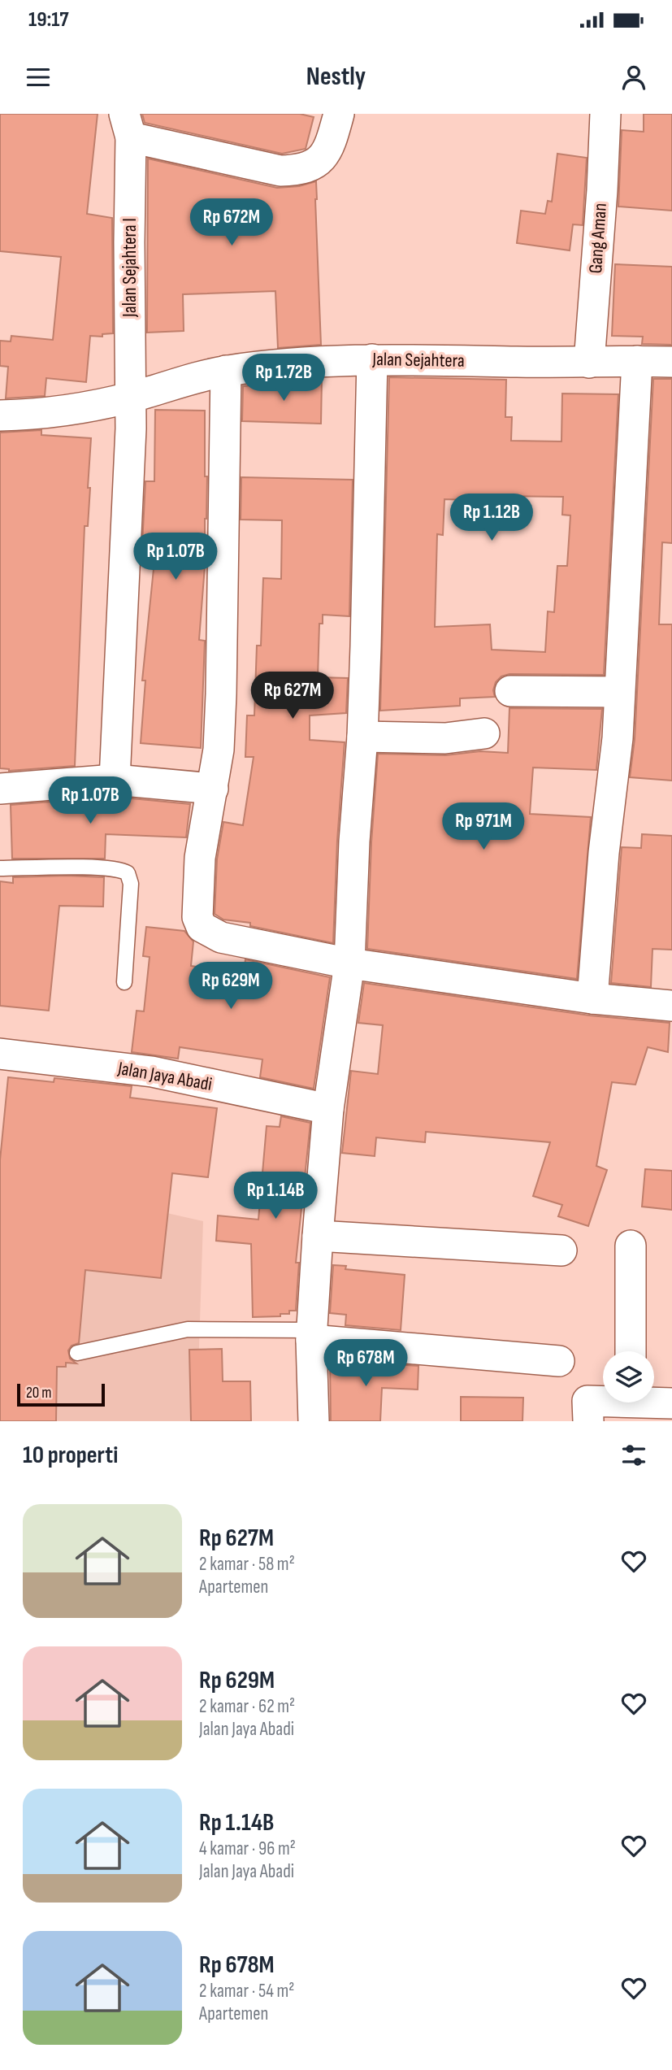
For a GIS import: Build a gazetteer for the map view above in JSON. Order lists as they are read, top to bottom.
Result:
{
  "streets": {
    "street": [
      "Gang Aman",
      "Jalan Sejahtera I",
      "Jalan Sejahtera",
      "Jalan Jaya Abadi"
    ]
  },
  "crossings": [
    ["Gang Aman", "Jalan Sejahtera"],
    ["Jalan Sejahtera I", "Jalan Sejahtera"]
  ],
  "scale_bar": "20 m",
  "page": {
    "status": "19:17",
    "header": "Nestly",
    "price": [
      "Rp 672M",
      "Rp 1.72B",
      "Rp 1.12B",
      "Rp 1.07B",
      "Rp 627M",
      "Rp 1.07B",
      "Rp 971M",
      "Rp 629M",
      "Rp 1.14B",
      "Rp 678M"
    ],
    "scale": "20 m",
    "heading": "10 properti",
    "list": [
      {
        "name": "Rp 627M",
        "note": "2 kamar · 58 m² · Apartemen"
      },
      {
        "name": "Rp 629M",
        "note": "2 kamar · 62 m² · Jalan Jaya Abadi"
      },
      {
        "name": "Rp 1.14B",
        "note": "4 kamar · 96 m² · Jalan Jaya Abadi"
      },
      {
        "name": "Rp 678M",
        "note": "2 kamar · 54 m² · Apartemen"
      }
    ]
  }
}
